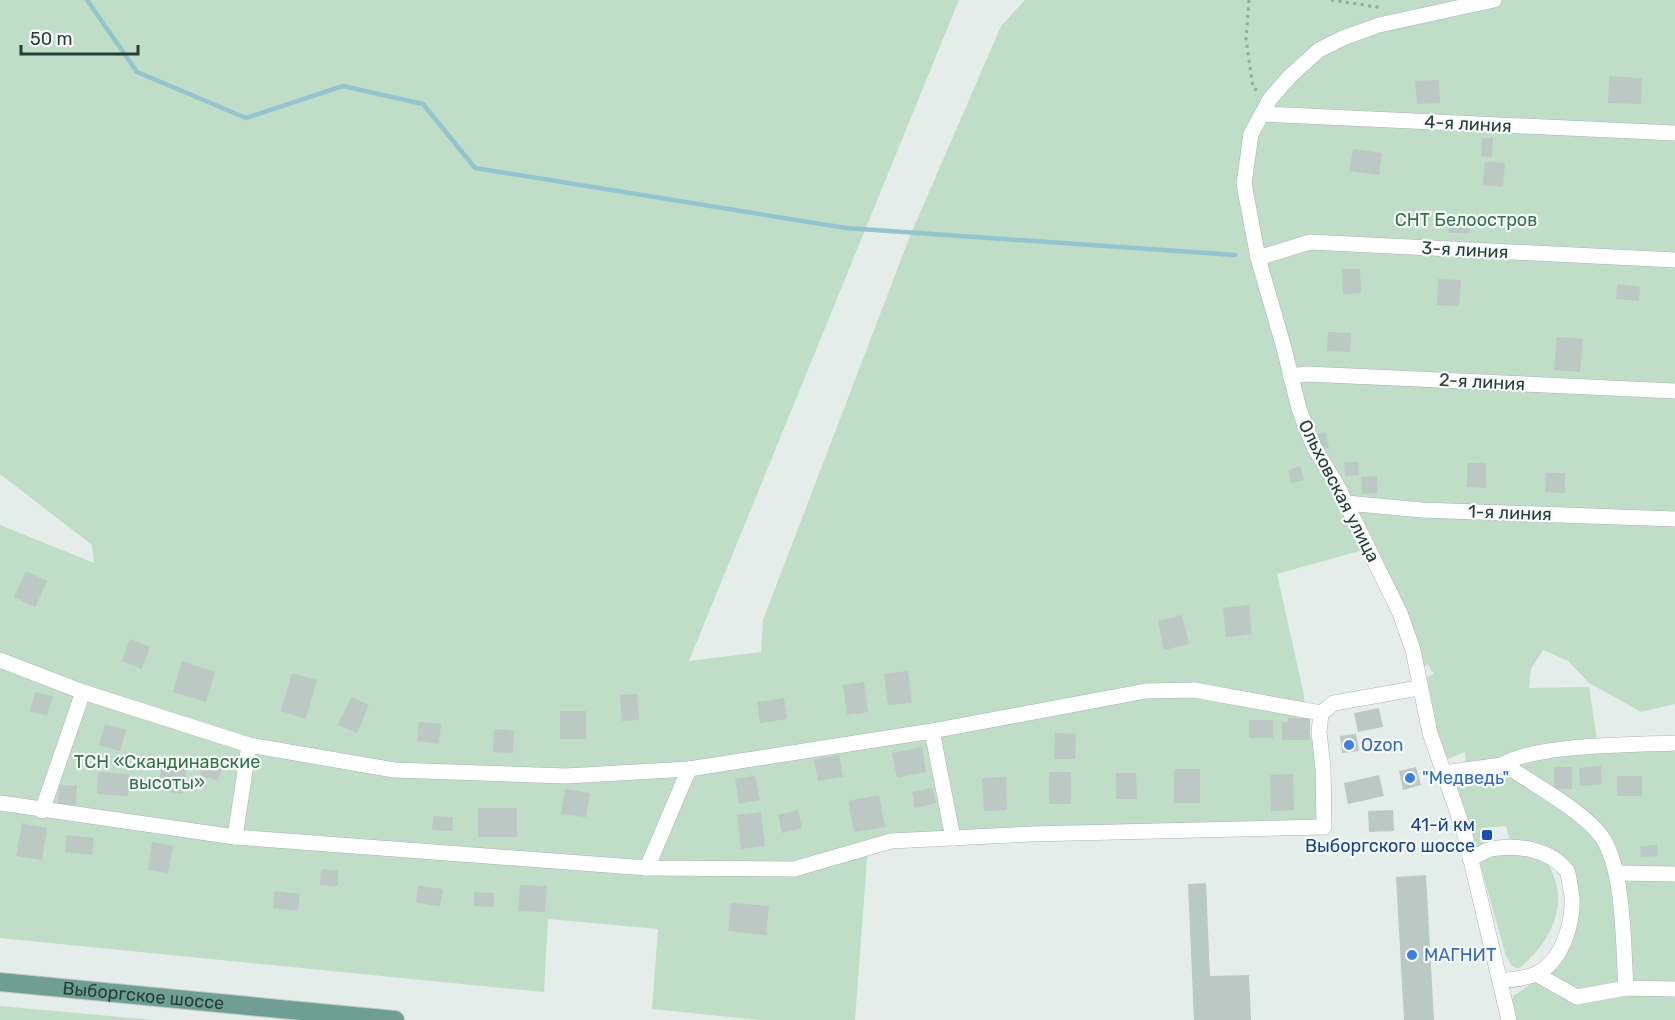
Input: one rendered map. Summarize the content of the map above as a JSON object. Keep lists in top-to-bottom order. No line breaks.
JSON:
{"streets":{"main road":["Выборгское шоссе"],"street":["4-я линия","3-я линия","2-я линия","Ольховская улица","1-я линия"]},"crossings":[["4-я линия","Ольховская улица"],["3-я линия","Ольховская улица"],["2-я линия","Ольховская улица"],["Ольховская улица","1-я линия"]],"parks":["СНТ Белоостров","ТСН «Скандинавские высоты»"],"places":{"other":["Ozon","\"Медведь\"","МАГНИТ"],"transit":["41-й км Выборгского шоссе"]},"scale_bar":"50 m"}
